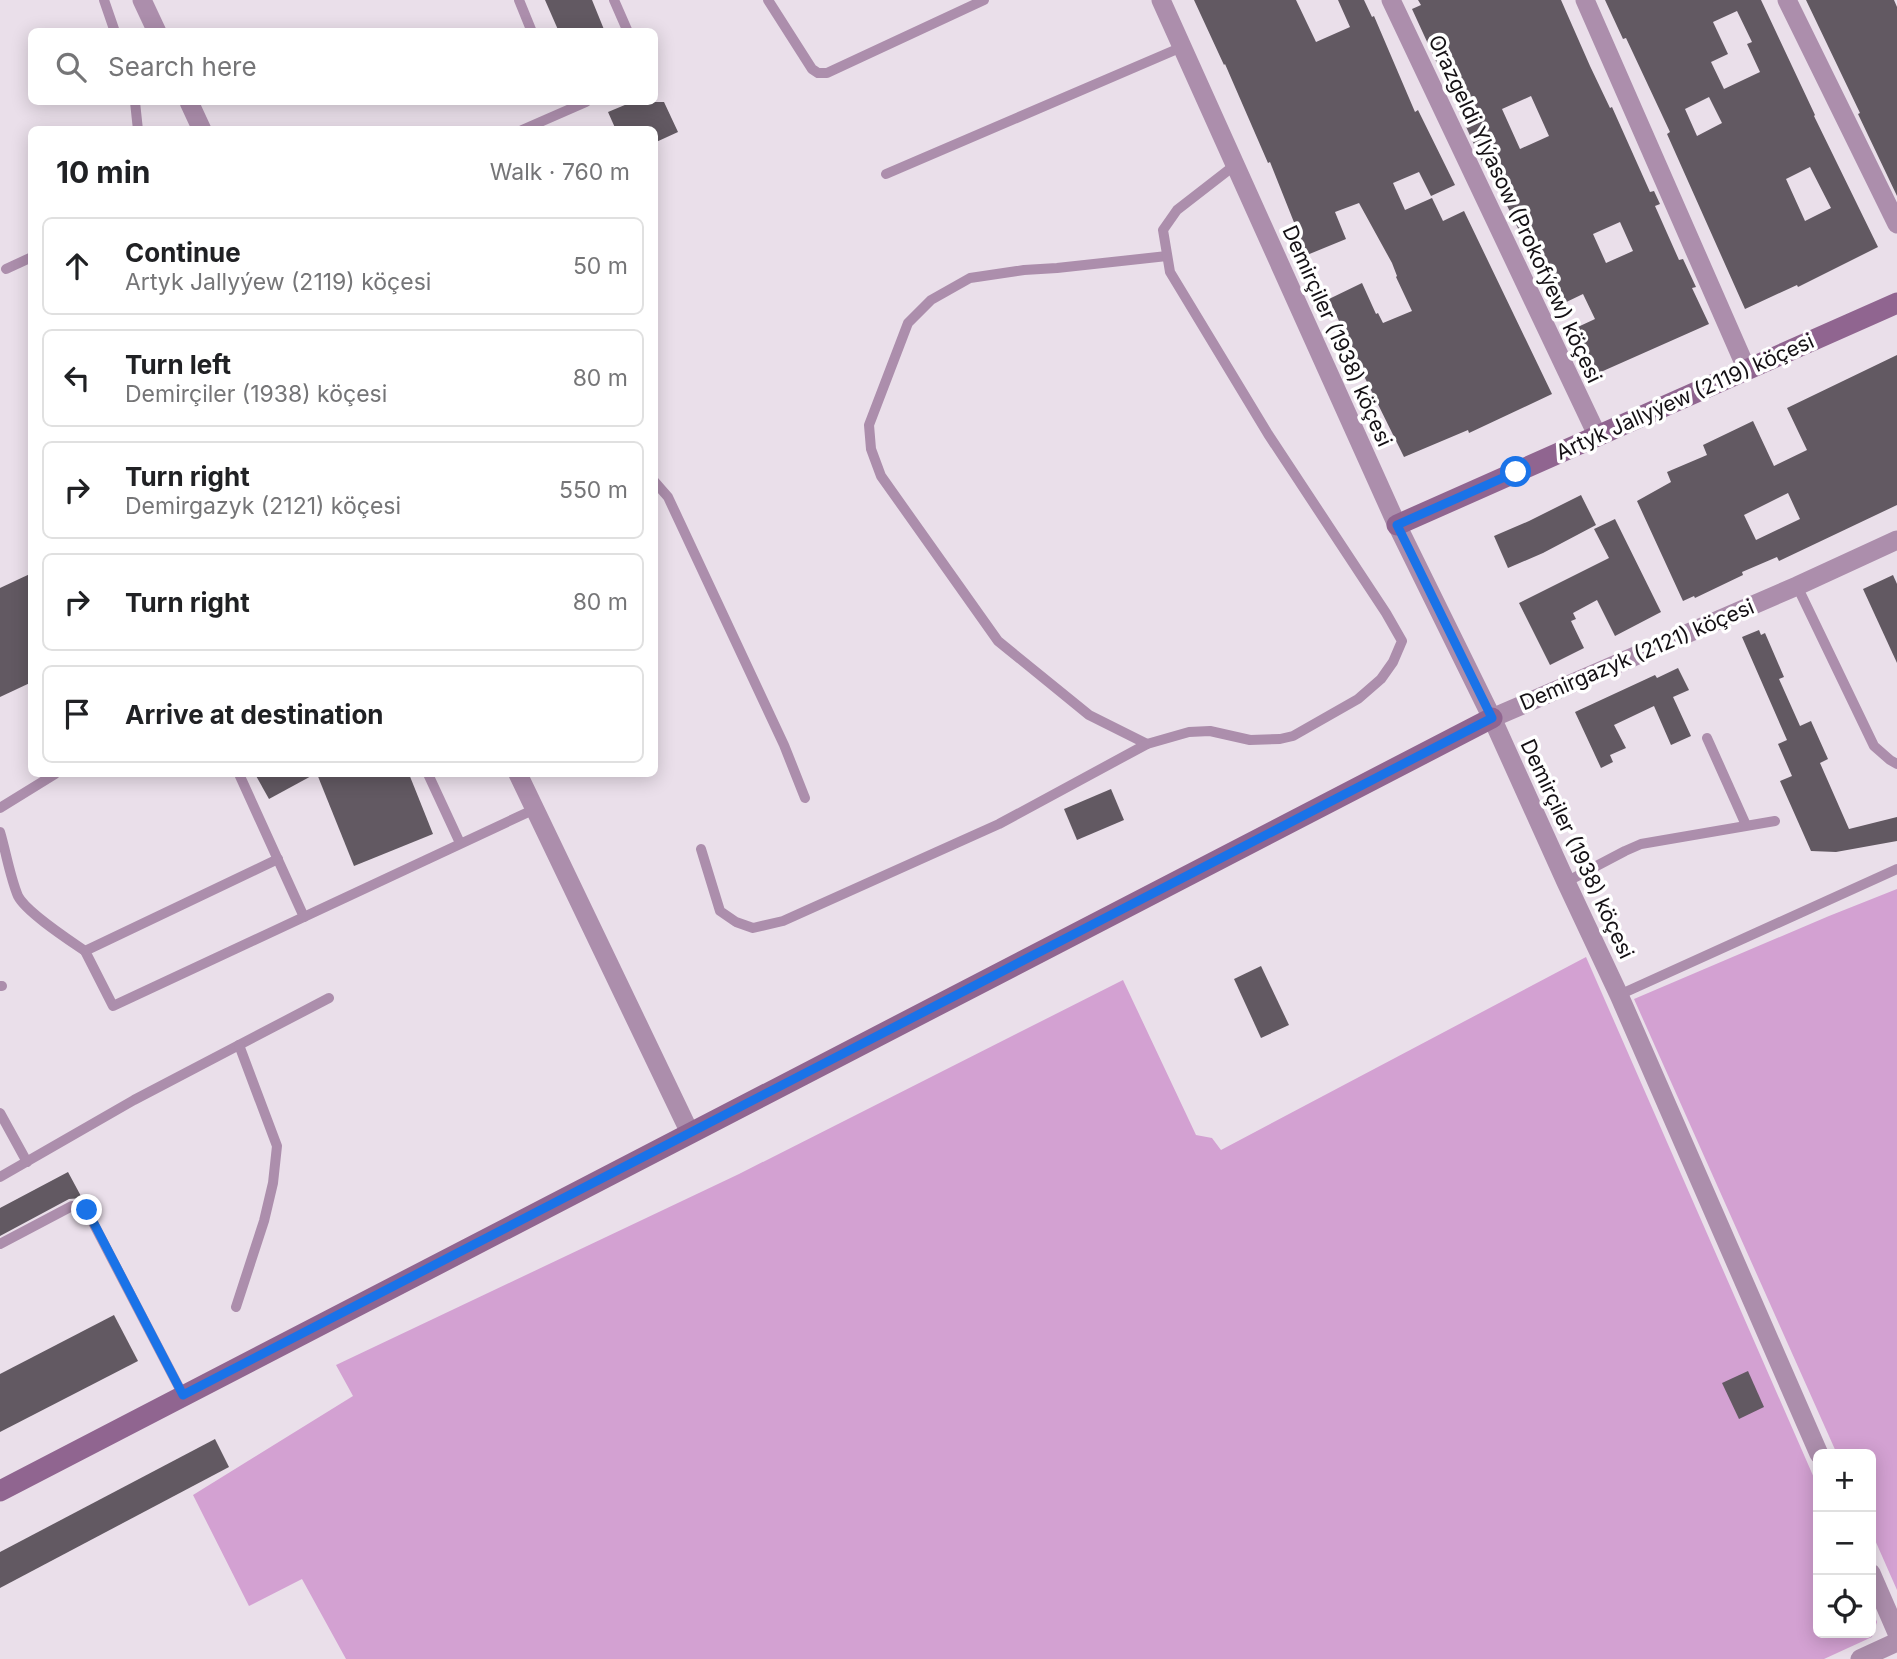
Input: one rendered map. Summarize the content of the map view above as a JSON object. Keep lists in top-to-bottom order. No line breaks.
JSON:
{"streets":{"street":["Orazgeldi Ylýasow (Prokofýew) köçesi","Demirçiler (1938) köçesi","Artyk Jallyýew (2119) köçesi","Demirgazyk (2121) köçesi"]},"crossings":[["Orazgeldi Ylýasow (Prokofýew) köçesi","Artyk Jallyýew (2119) köçesi"],["Demirçiler (1938) köçesi","Artyk Jallyýew (2119) köçesi"],["Demirçiler (1938) köçesi","Demirgazyk (2121) köçesi"]],"page":{"search":"Search here","heading":["10 min","Walk · 760 m"],"list":[["Continue","Artyk Jallyýew (2119) köçesi","50 m"],["Turn left","Demirçiler (1938) köçesi","80 m"],["Turn right","Demirgazyk (2121) köçesi","550 m"],["Turn right","80 m"],"Arrive at destination"],"map_buttons":["+","−"]}}
